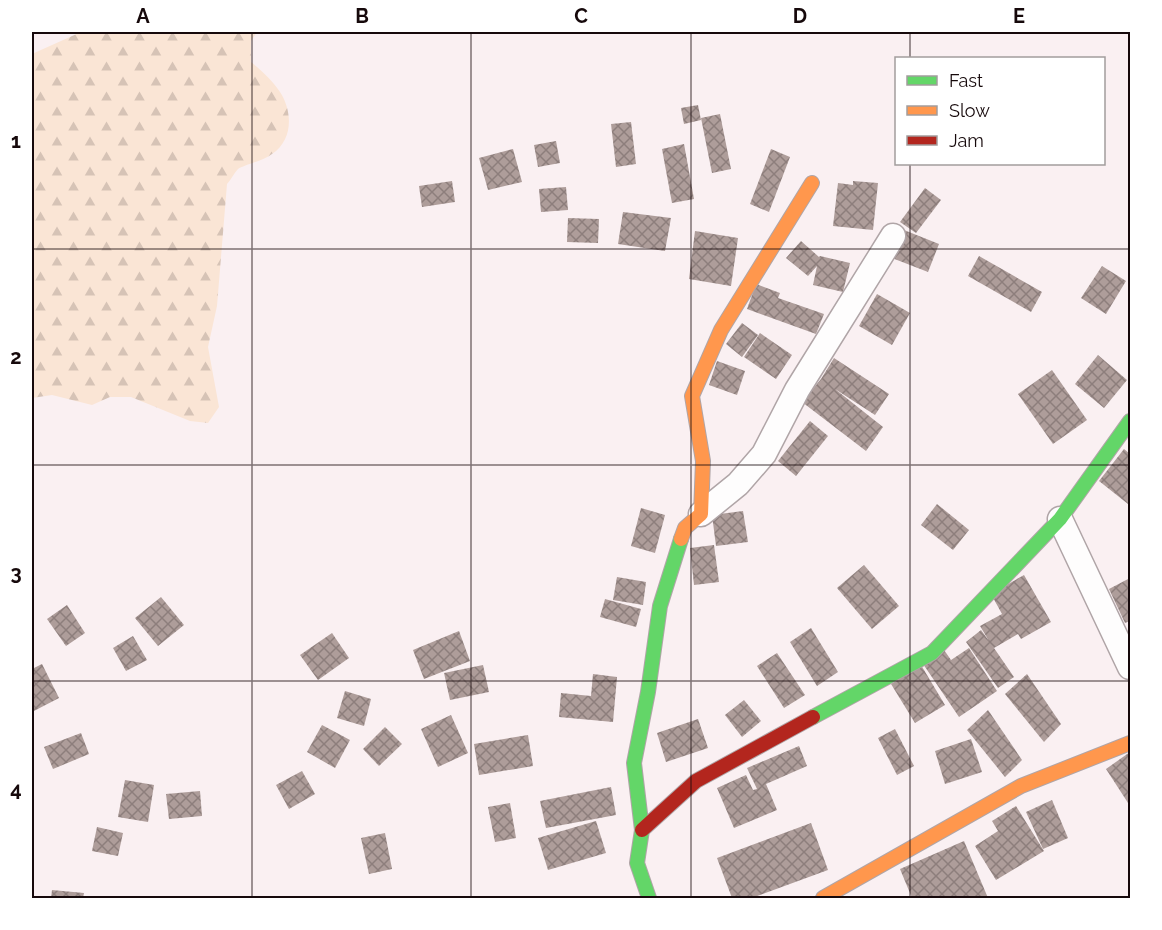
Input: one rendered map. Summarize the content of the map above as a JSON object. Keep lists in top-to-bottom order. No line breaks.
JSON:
{"legend":["Fast","Slow","Jam"],"grid":{"columns":["A","B","C","D","E"],"rows":["1","2","3","4"]}}
